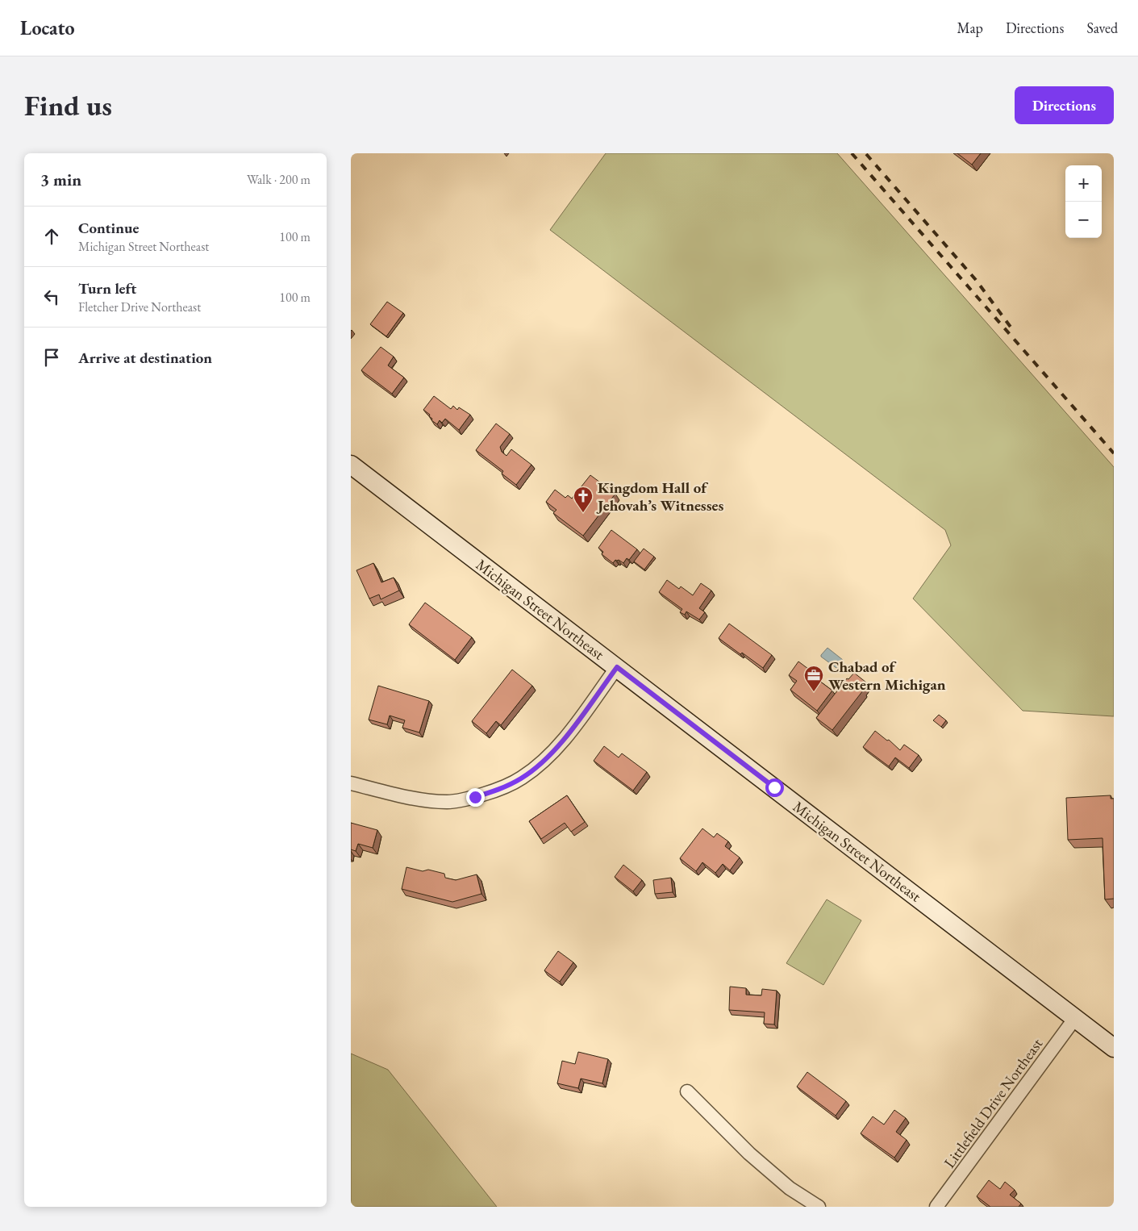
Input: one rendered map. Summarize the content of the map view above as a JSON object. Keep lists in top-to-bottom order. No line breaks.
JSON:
{"streets":{"main road":["Michigan Street Northeast"],"street":["Littlefield Drive Northeast"]},"crossings":[["Michigan Street Northeast","Littlefield Drive Northeast"]],"places":{"church":["Kingdom Hall of Jehovah’s Witnesses"],"office":["Chabad of Western Michigan"]},"page":{"header":"Locato","nav":["Map","Directions","Saved"],"buttons":"Directions","title":"Find us","heading":["3 min","Walk · 200 m"],"map_buttons":["+","−"],"list":[["Continue","Michigan Street Northeast","100 m"],["Turn left","Fletcher Drive Northeast","100 m"],"Arrive at destination"]}}
